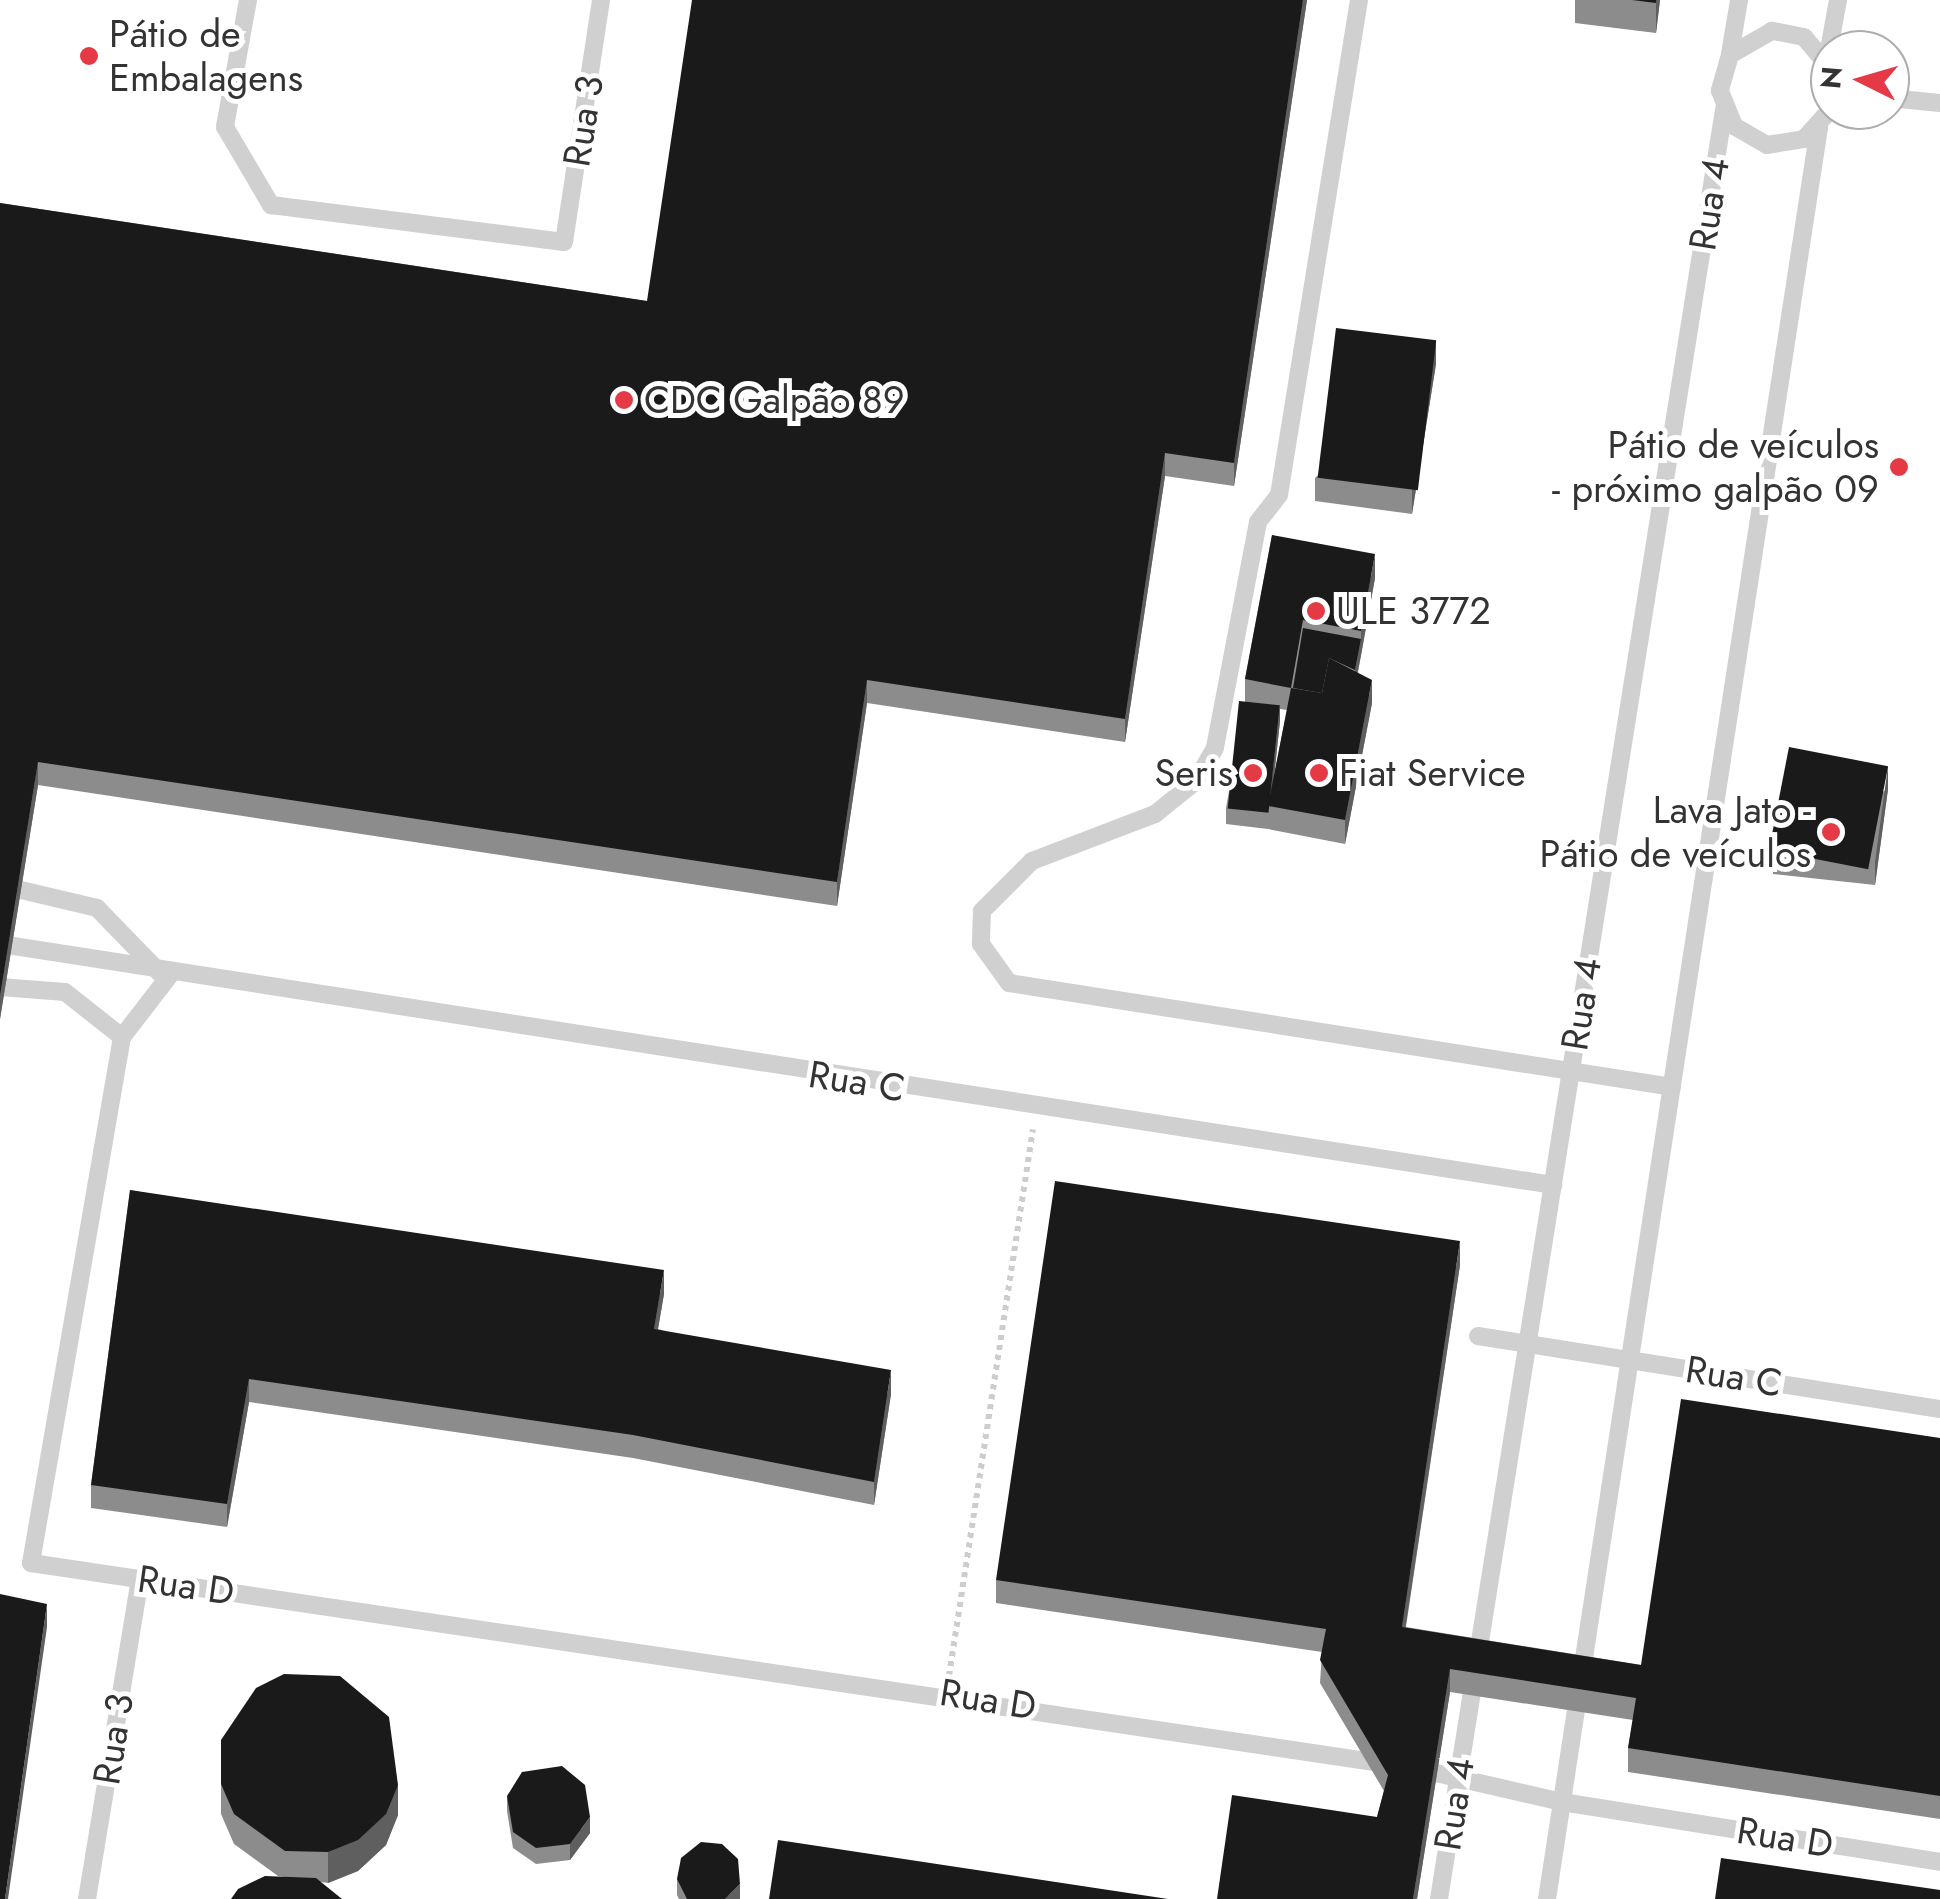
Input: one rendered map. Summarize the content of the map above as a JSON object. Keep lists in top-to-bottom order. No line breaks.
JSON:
{"streets":{"lane":["Rua 3","Rua 4","Rua C","Rua D"]},"crossings":[["Rua 3","Rua D"],["Rua 4","Rua C"],["Rua 4","Rua D"]],"places":["Pátio de Embalagens","CDC Galpão 89","Pátio de veículos - próximo galpão 09","ULE 3772","Seris","Fiat Service","Lava Jato - Pátio de veículos"],"north":"left"}
